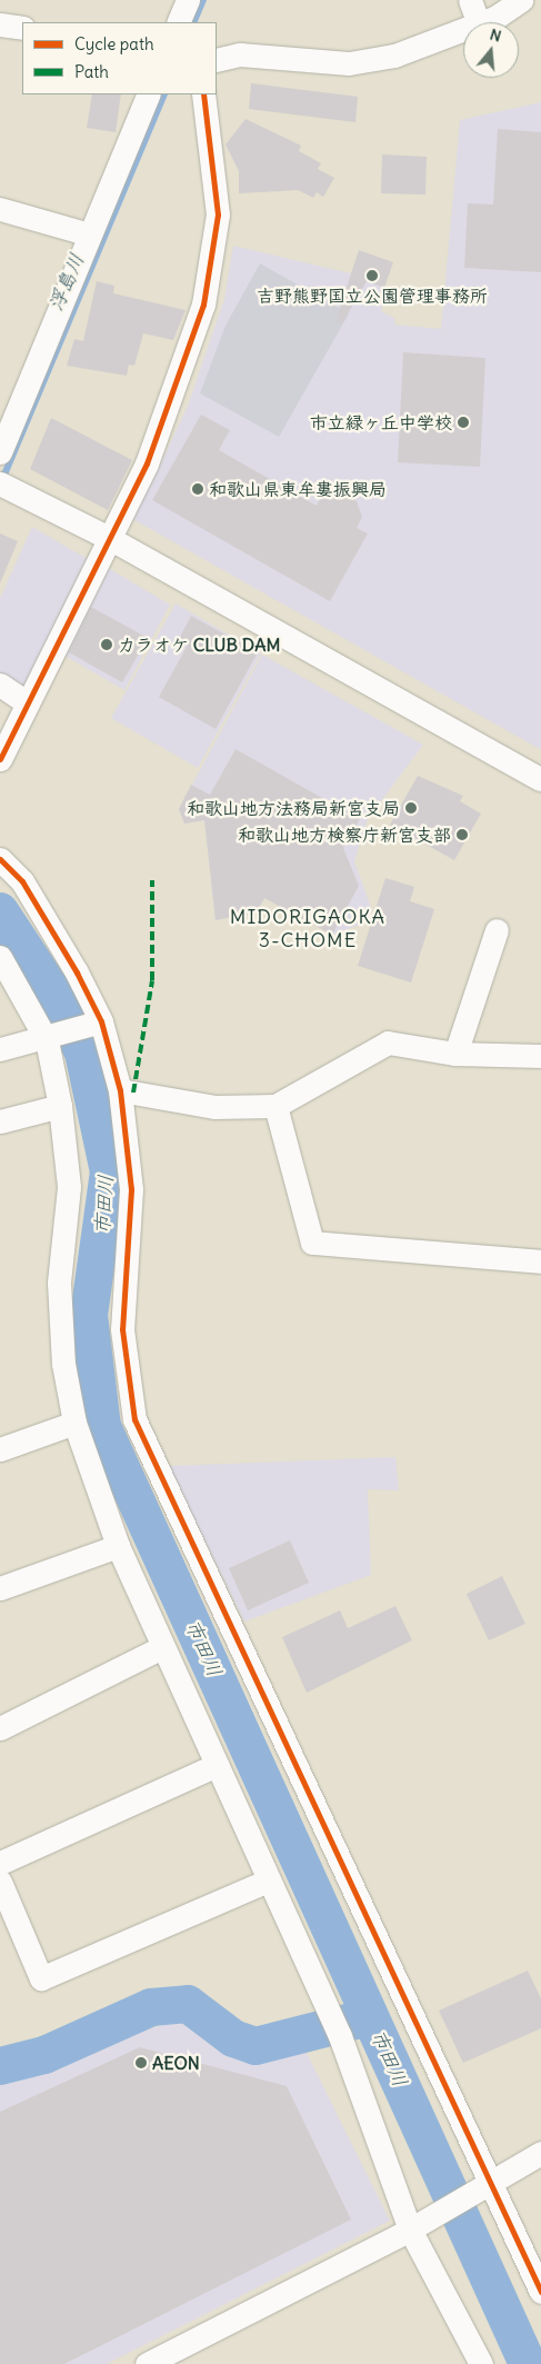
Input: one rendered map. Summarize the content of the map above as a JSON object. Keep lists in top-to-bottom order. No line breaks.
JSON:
{"districts":["MIDORIGAOKA 3-CHOME"],"water":["浮島川","市田川"],"places":["吉野熊野国立公園管理事務所","市立緑ヶ丘中学校","和歌山県東牟婁振興局","カラオケ CLUB DAM","和歌山地方法務局新宮支局","和歌山地方検察庁新宮支部","AEON"],"legend":["Cycle path","Path"],"north":"top"}
